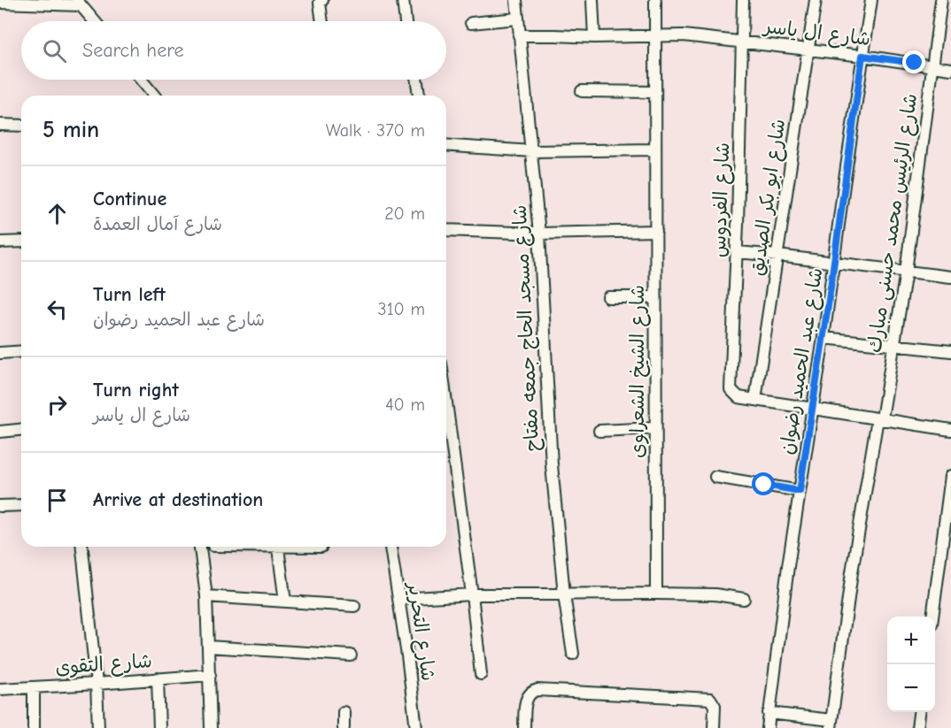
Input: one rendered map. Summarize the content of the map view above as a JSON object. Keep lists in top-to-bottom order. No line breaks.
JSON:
{"streets":{"street":["شارع ال ياسر","شارع ابو بكر الصديق","شارع الفردوس","شارع الرئيس محمد حسنى مبارك","شارع مسجد الحاج جمعه مفتاح","شارع عبد الحميد رضوان","شارع الشيخ الشعراوى","شارع التحرير","شارع التقوى"]},"crossings":[["شارع ال ياسر","شارع ابو بكر الصديق"],["شارع ال ياسر","شارع الفردوس"],["شارع ال ياسر","شارع الرئيس محمد حسنى مبارك"],["شارع ال ياسر","شارع مسجد الحاج جمعه مفتاح"],["شارع ال ياسر","شارع عبد الحميد رضوان"],["شارع ال ياسر","شارع الشيخ الشعراوى"],["شارع ابو بكر الصديق","شارع الفردوس"]],"page":{"search":"Search here","heading":["5 min","Walk · 370 m"],"list":[["Continue","شارع آمال العمدة","20 m"],["Turn left","شارع عبد الحميد رضوان","310 m"],["Turn right","شارع ال ياسر","40 m"],"Arrive at destination"],"map_buttons":["+","−"]}}
